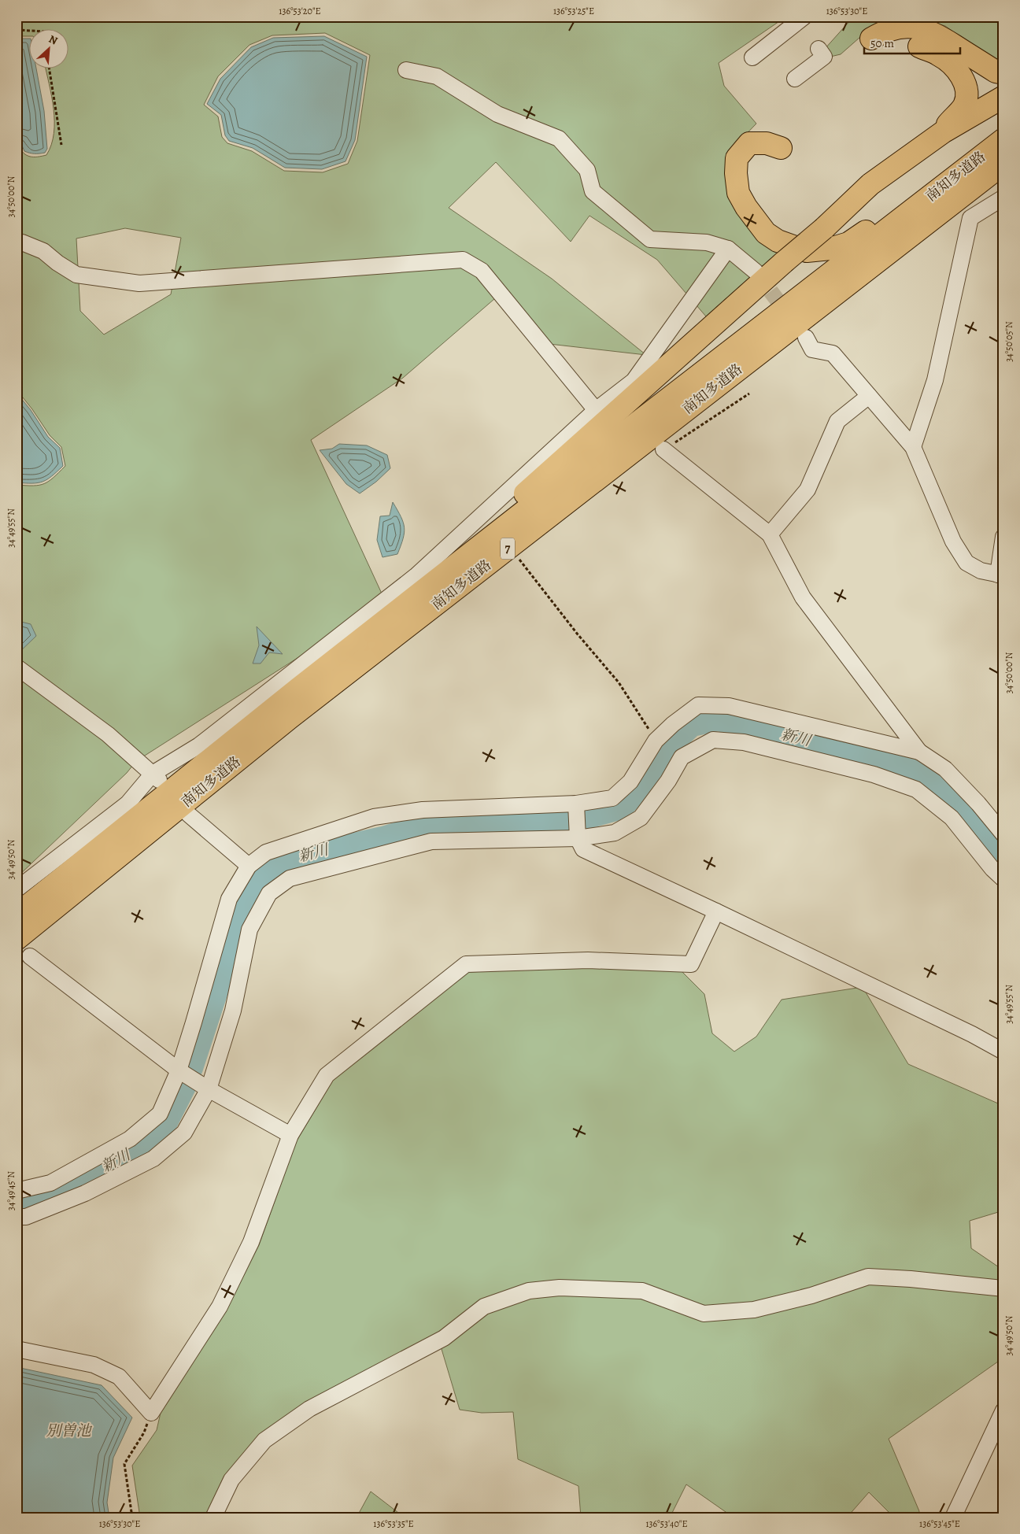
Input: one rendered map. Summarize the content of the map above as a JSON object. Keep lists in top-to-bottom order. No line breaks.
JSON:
{"streets":{"highway":["南知多道路","7"]},"water":["新川","別曽池"],"scale_bar":"50 m","north":"top right","coordinates":["136°53'20\"E","136°53'25\"E","136°53'30\"E","34°50'00\"N","34°50'05\"N","34°49'55\"N","34°49'50\"N","34°49'45\"N","136°53'35\"E","136°53'40\"E","136°53'45\"E"]}
